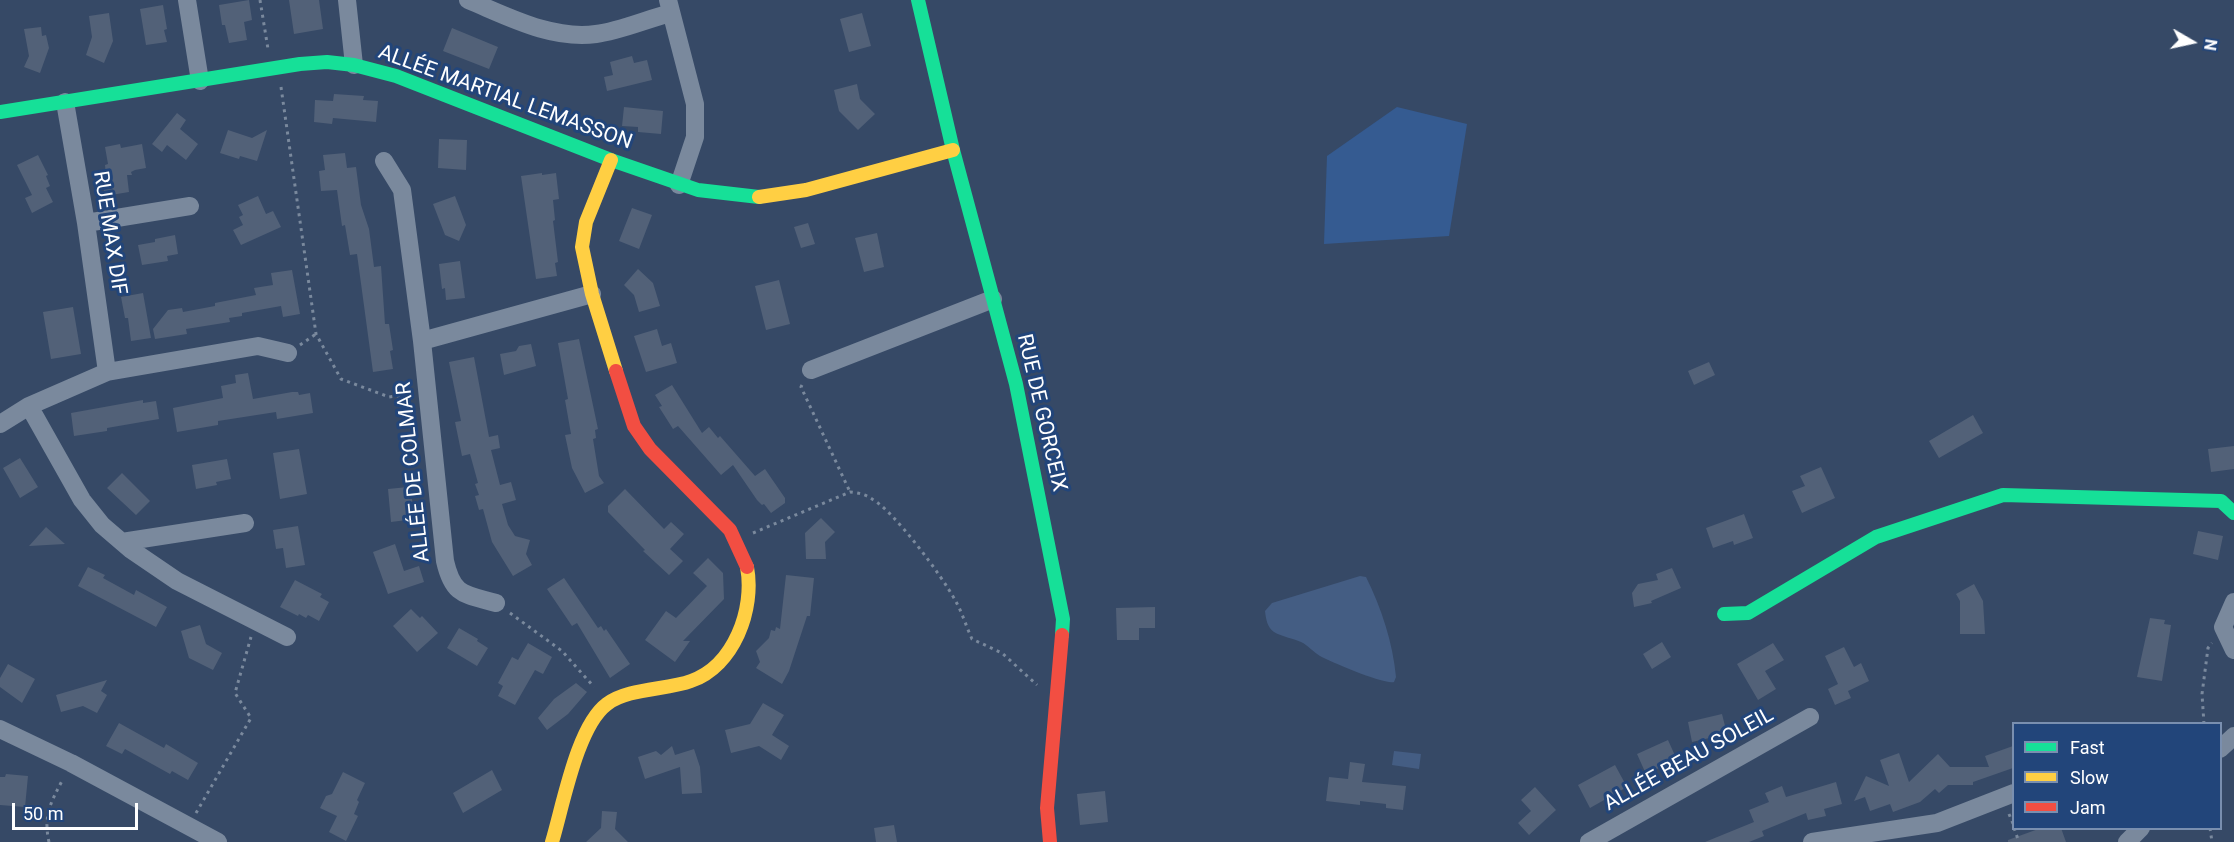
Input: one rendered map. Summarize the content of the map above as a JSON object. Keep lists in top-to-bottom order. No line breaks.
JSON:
{"streets":{"street":["ALLÉE MARTIAL LEMASSON","RUE MAX DIF","RUE DE GORCEIX","ALLÉE DE COLMAR","ALLÉE BEAU SOLEIL"]},"crossings":[["ALLÉE MARTIAL LEMASSON","RUE MAX DIF"],["ALLÉE MARTIAL LEMASSON","RUE DE GORCEIX"]],"legend":["Fast","Slow","Jam"],"scale_bar":"50 m","north":"right"}
